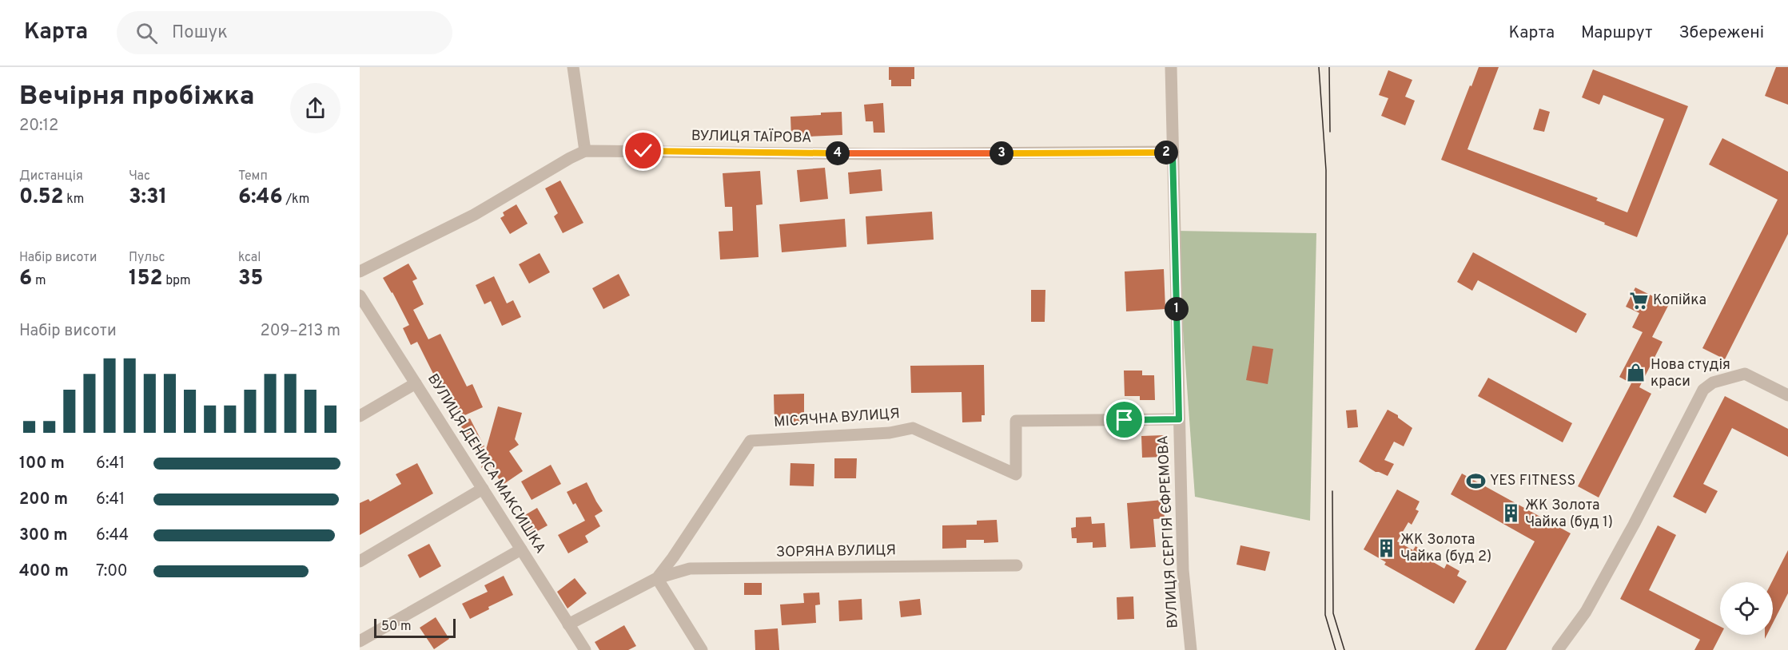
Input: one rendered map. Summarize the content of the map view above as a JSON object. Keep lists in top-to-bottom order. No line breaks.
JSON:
{"streets":{"street":["ВУЛИЦЯ ТАЇРОВА","МІСЯЧНА ВУЛИЦЯ","ВУЛИЦЯ ДЕНИСА МАКСИШКА","ВУЛИЦЯ СЕРГІЯ ЄФРЕМОВА","ЗОРЯНА ВУЛИЦЯ"]},"crossings":[["ВУЛИЦЯ ТАЇРОВА","ВУЛИЦЯ СЕРГІЯ ЄФРЕМОВА"],["МІСЯЧНА ВУЛИЦЯ","ВУЛИЦЯ СЕРГІЯ ЄФРЕМОВА"],["МІСЯЧНА ВУЛИЦЯ","ЗОРЯНА ВУЛИЦЯ"]],"places":{"supermarket":["Копійка"],"shop":["Нова студія краси"],"sports":["YES FITNESS"],"building":["ЖК Золота Чайка (буд 1)","ЖК Золота Чайка (буд 2)"]},"scale_bar":"50 m","page":{"header":"Карта","search":"Пошук","nav":["Карта","Маршрут","Збережені"],"heading":["Вечірня пробіжка","20:12"],"pins":["2","3","4","1"],"stats":[["Дистанція","0.52 km"],["Час","3:31"],["Темп","6:46 /km"],["Набір висоти","6 m"],["Пульс","152 bpm"],["kcal","35"]],"chart":["Набір висоти","209–213 m"],"list":[{"name":"100 m","note":"6:41"},{"name":"200 m","note":"6:41"},{"name":"300 m","note":"6:44"},{"name":"400 m","note":"7:00"}],"scale":"50 m"}}
